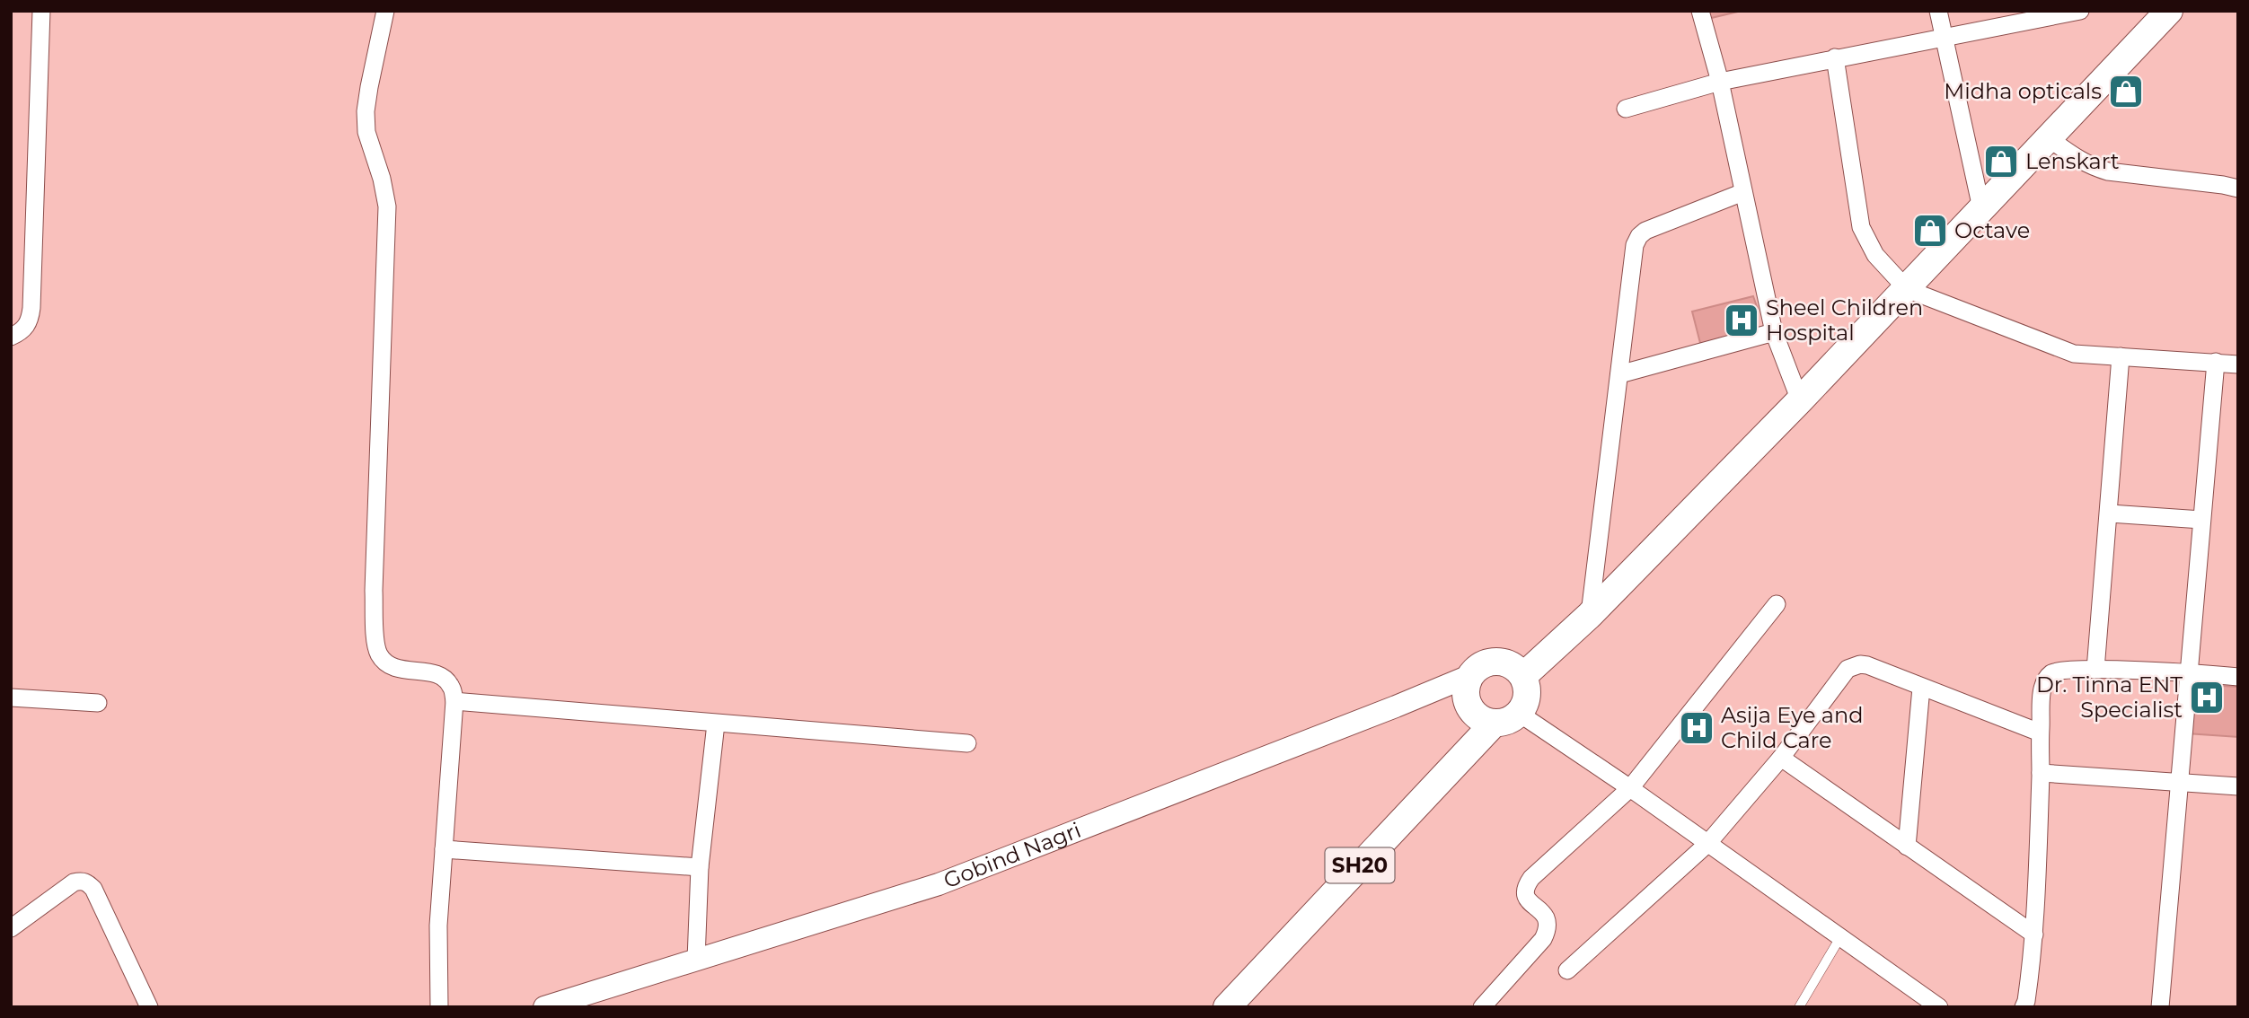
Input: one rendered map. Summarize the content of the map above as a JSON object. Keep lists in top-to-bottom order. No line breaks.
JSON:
{"streets":{"main road":["SH20"],"street":["Gobind Nagri"]},"crossings":[["Gobind Nagri","SH20"]],"places":{"shop":["Midha opticals","Lenskart","Octave"],"hospital":["Sheel Children Hospital","Dr. Tinna ENT Specialist","Asija Eye and Child Care"]}}
